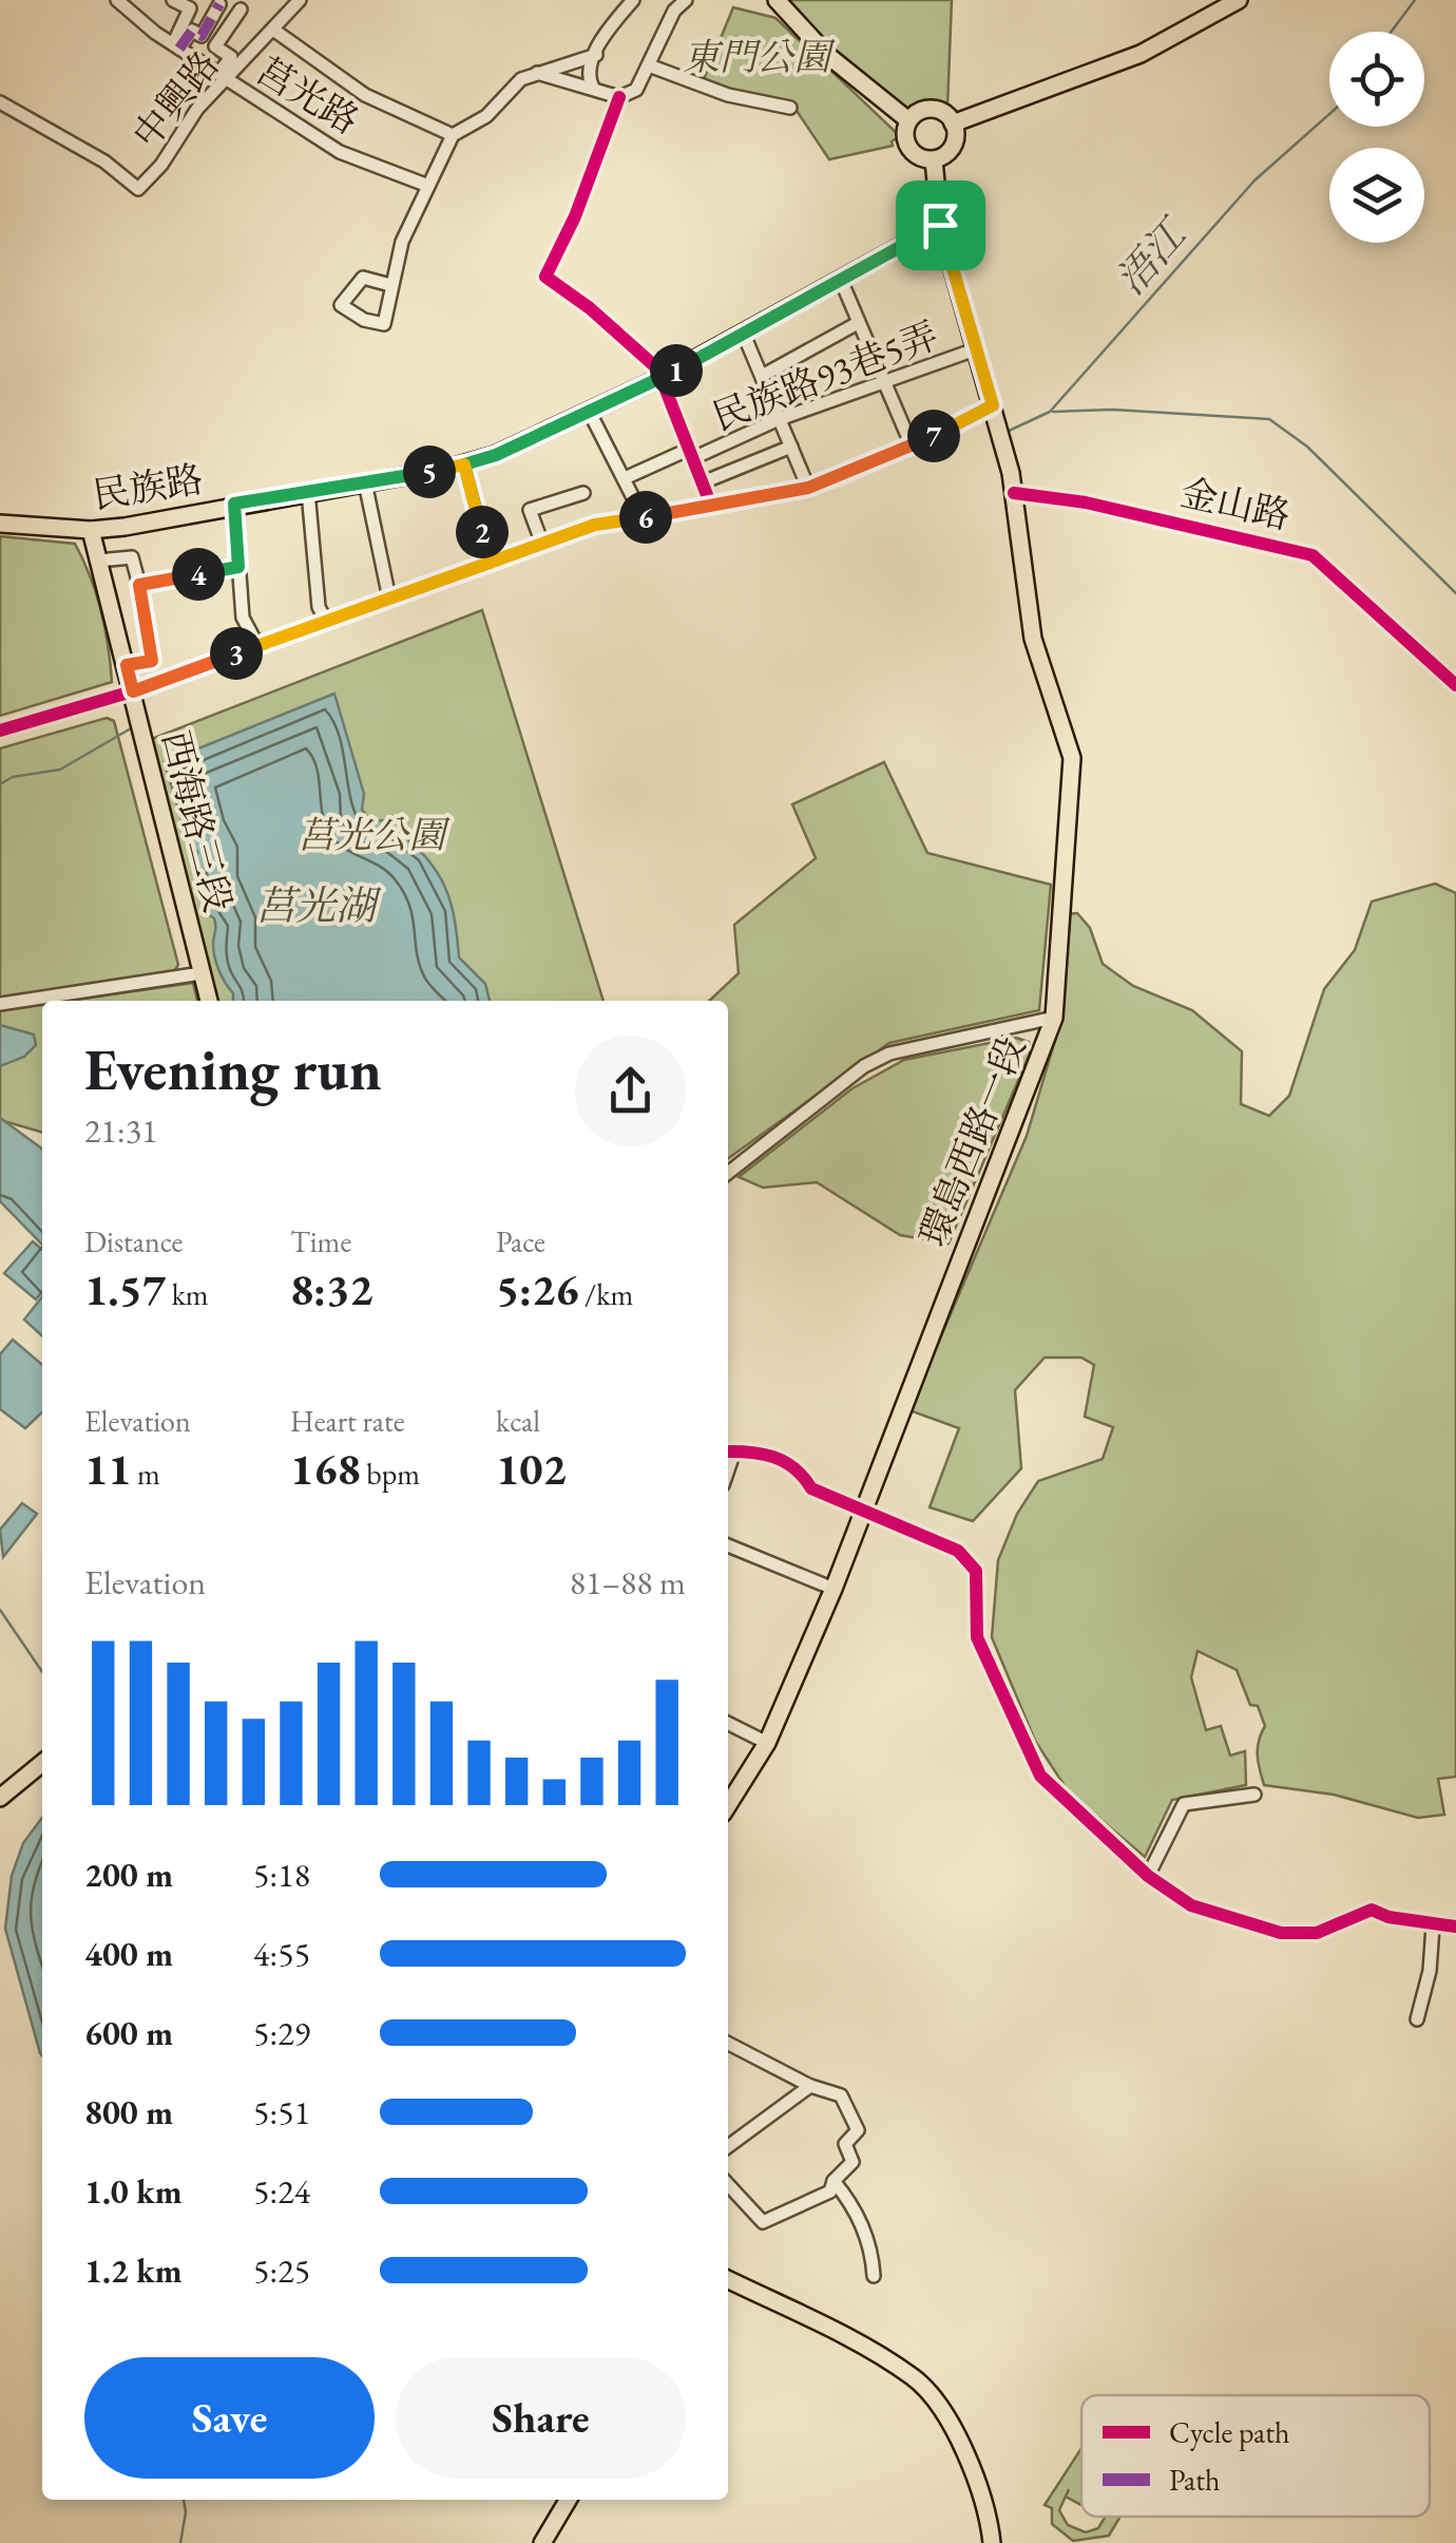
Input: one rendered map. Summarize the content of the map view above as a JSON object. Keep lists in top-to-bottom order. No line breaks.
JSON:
{"streets":{"main road":["民族路","西海路三段","環島西路一段"],"street":["莒光路","中興路","民族路93巷5弄","金山路"]},"crossings":[["莒光路","中興路"],["民族路","西海路三段"],["金山路","環島西路一段"]],"water":["浯江","莒光湖"],"parks":["東門公園","莒光公園"],"legend":["Cycle path","Path"],"page":{"pins":["1","7","5","6","2","4","3"],"heading":["Evening run","21:31"],"stats":[["Distance","1.57 km"],["Time","8:32"],["Pace","5:26 /km"],["Elevation","11 m"],["Heart rate","168 bpm"],["kcal","102"]],"chart":["Elevation","81–88 m"],"list":[{"name":"200 m","note":"5:18"},{"name":"400 m","note":"4:55"},{"name":"600 m","note":"5:29"},{"name":"800 m","note":"5:51"},{"name":"1.0 km","note":"5:24"},{"name":"1.2 km","note":"5:25"}],"buttons":["Save","Share"]}}
